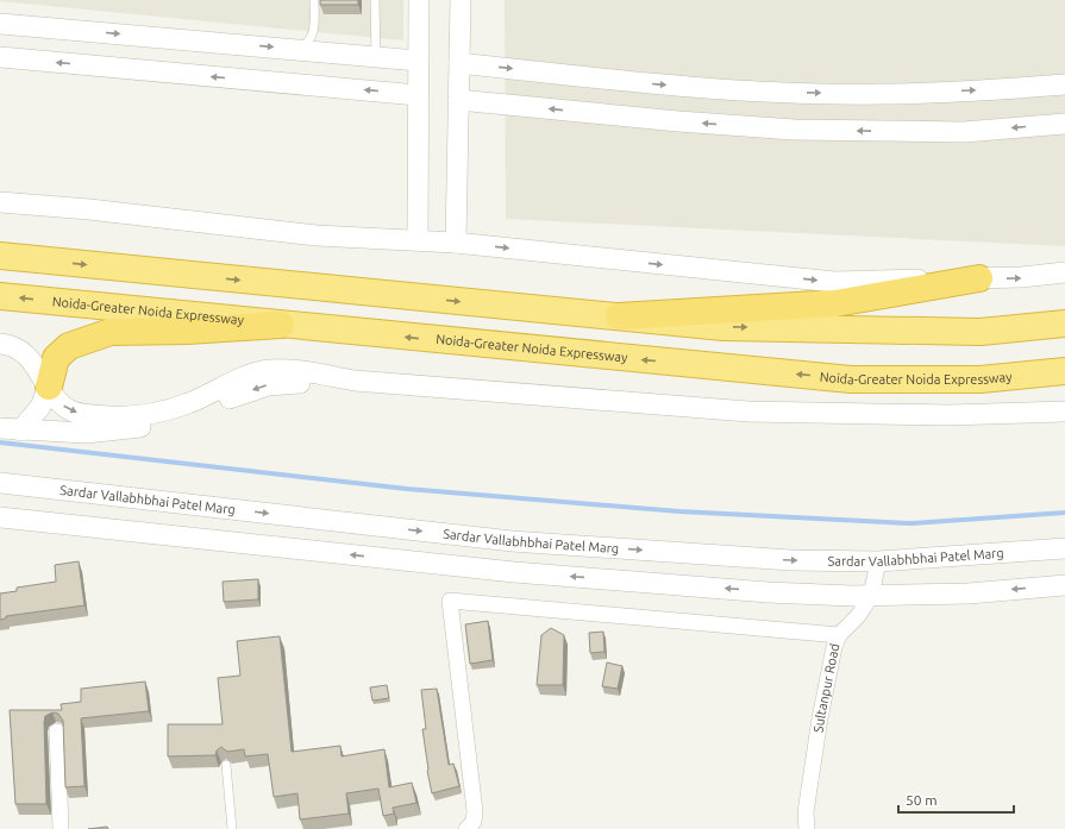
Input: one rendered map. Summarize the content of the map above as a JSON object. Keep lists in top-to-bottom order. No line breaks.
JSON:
{"streets":{"highway":["Noida-Greater Noida Expressway"],"street":["Sardar Vallabhbhai Patel Marg","Sultanpur Road"]},"crossings":[["Sardar Vallabhbhai Patel Marg","Sultanpur Road"]],"scale_bar":"50 m"}
